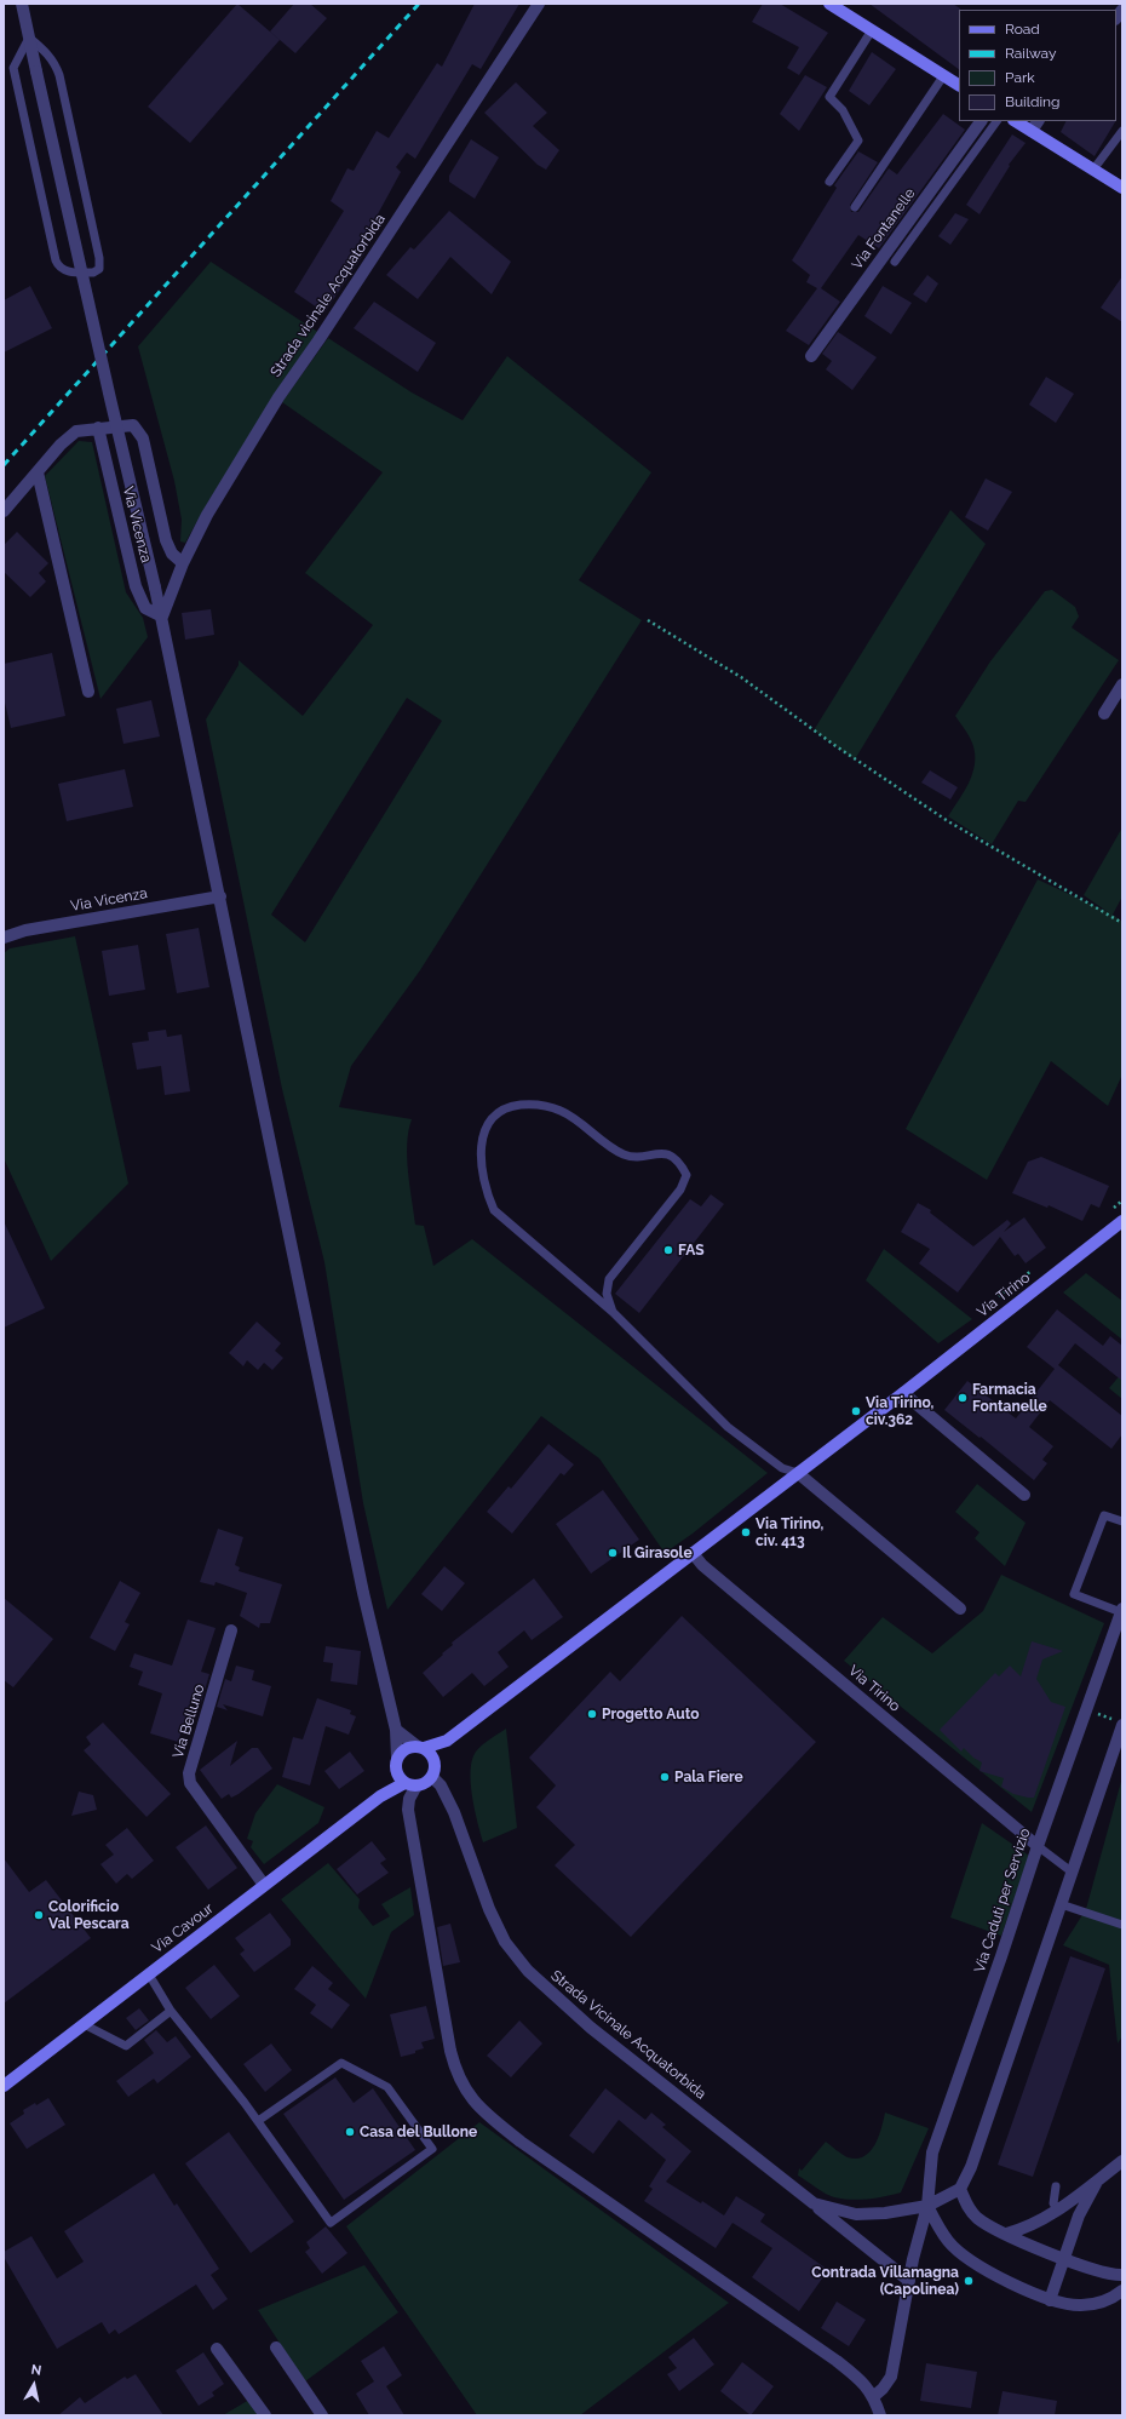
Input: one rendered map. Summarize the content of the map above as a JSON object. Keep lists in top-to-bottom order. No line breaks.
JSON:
{"streets":{"street":["Via Fontanelle","Strada vicinale Acquatorbida","Via Vicenza","Via Tirino","Via Belluno","Via Caduti per Servizio","Via Cavour","Strada Vicinale Acquatorbida"]},"crossings":[["Strada vicinale Acquatorbida","Via Vicenza"],["Via Tirino","Via Caduti per Servizio"],["Via Tirino","Via Cavour"],["Via Tirino","Strada Vicinale Acquatorbida"],["Via Belluno","Via Cavour"],["Via Caduti per Servizio","Strada Vicinale Acquatorbida"],["Via Cavour","Strada Vicinale Acquatorbida"]],"places":["FAS","Farmacia Fontanelle","Via Tirino, civ.362","Via Tirino, civ. 413","Il Girasole","Progetto Auto","Pala Fiere","Colorificio Val Pescara","Casa del Bullone","Contrada Villamagna (Capolinea)"],"legend":["Road","Railway","Park","Building"],"north":"top"}
